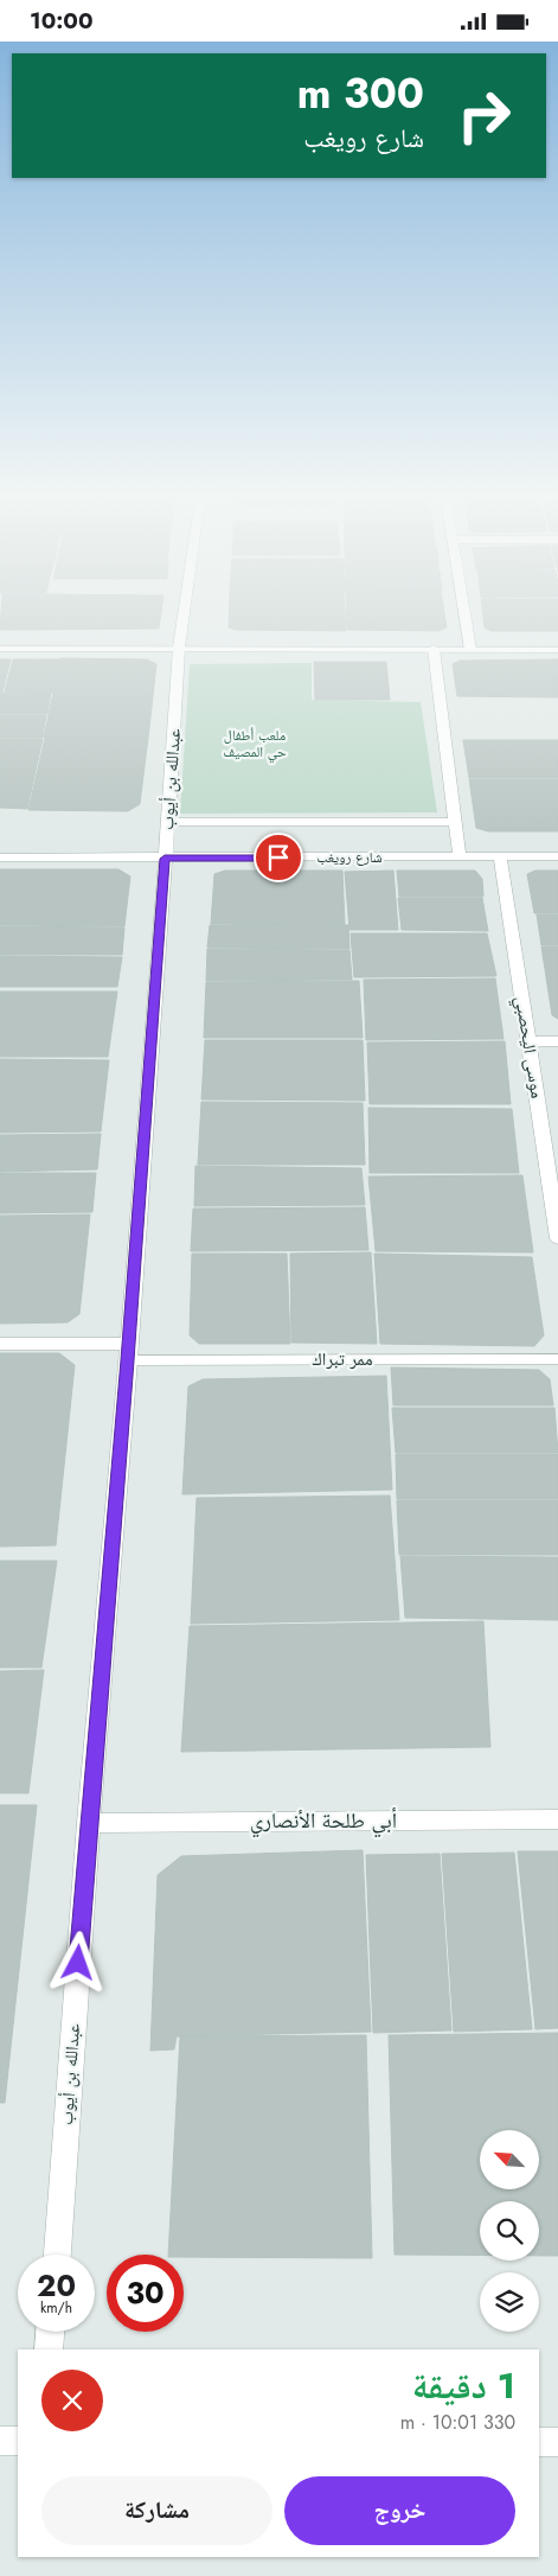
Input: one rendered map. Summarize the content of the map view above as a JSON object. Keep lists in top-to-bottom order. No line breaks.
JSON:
{"streets":{"street":["عبدالله بن أيوب","شارع رويغب","موسى اليحصبي","ممر تبراك","أبي طلحة الأنصاري"]},"crossings":[["عبدالله بن أيوب","شارع رويغب"],["عبدالله بن أيوب","ممر تبراك"],["عبدالله بن أيوب","أبي طلحة الأنصاري"],["شارع رويغب","موسى اليحصبي"]],"parks":["ملعب أطفال حي المصيف"],"north":"top left","page":{"status":"10:00","turn":["300 m","شارع رويغب"],"speed":"20 km/h","limit":"30","heading":["1 دقيقة","330 m · 10:01"],"buttons":["خروج","مشاركة"]}}
